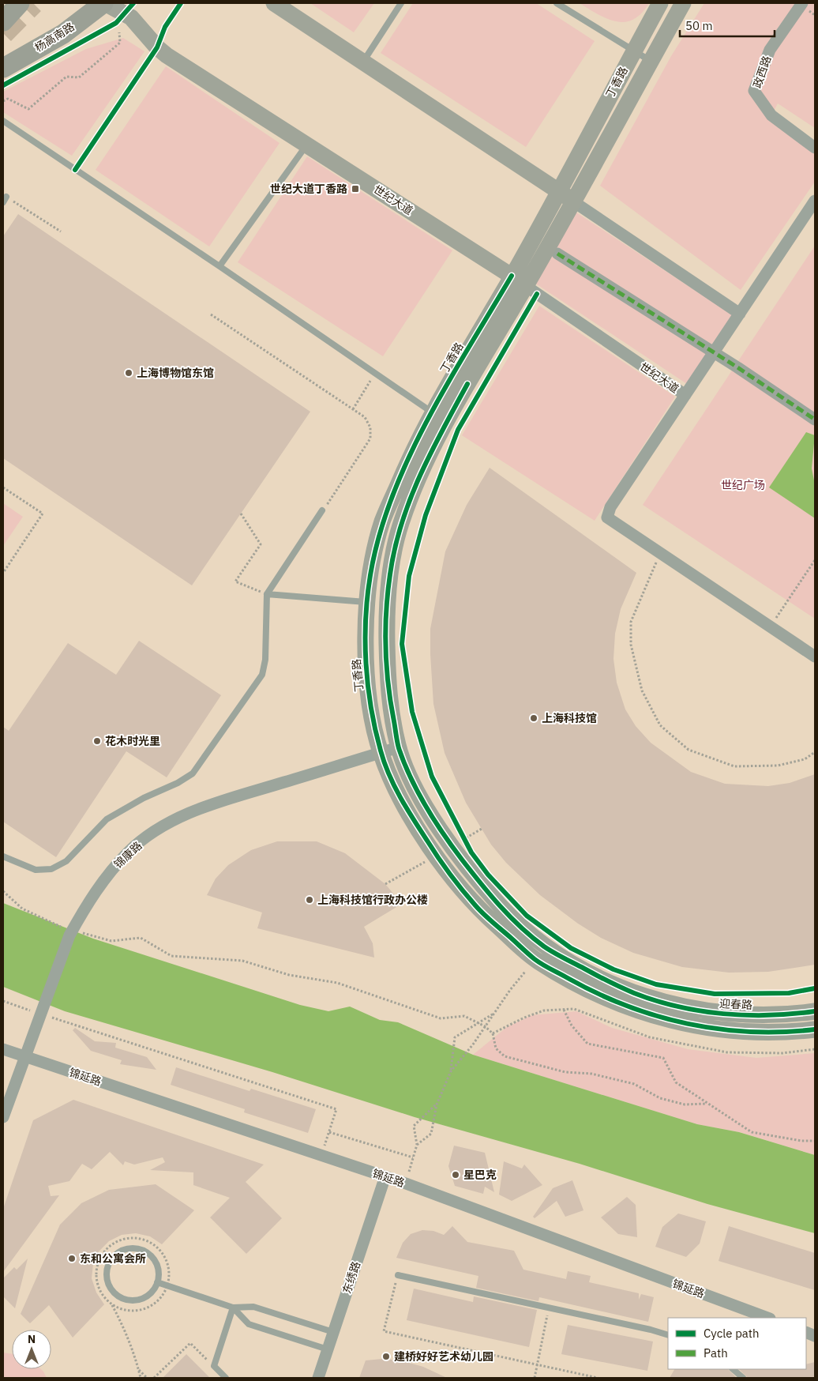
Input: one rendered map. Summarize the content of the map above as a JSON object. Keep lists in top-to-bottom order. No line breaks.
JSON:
{"streets":{"main road":["杨高南路"],"street":["政西路","丁香路","世纪大道","锦康路","迎春路","锦延路","东绣路"]},"crossings":[["杨高南路","世纪大道"],["丁香路","世纪大道"],["丁香路","锦康路"],["丁香路","迎春路"],["锦康路","锦延路"],["锦延路","东绣路"]],"parks":["世纪广场"],"places":{"transit":["世纪大道丁香路"],"other":["上海博物馆东馆","上海科技馆","花木时光里","上海科技馆行政办公楼","星巴克","东和公寓会所","建桥好好艺术幼儿园"]},"legend":["Cycle path","Path"],"scale_bar":"50 m","north":"top"}
